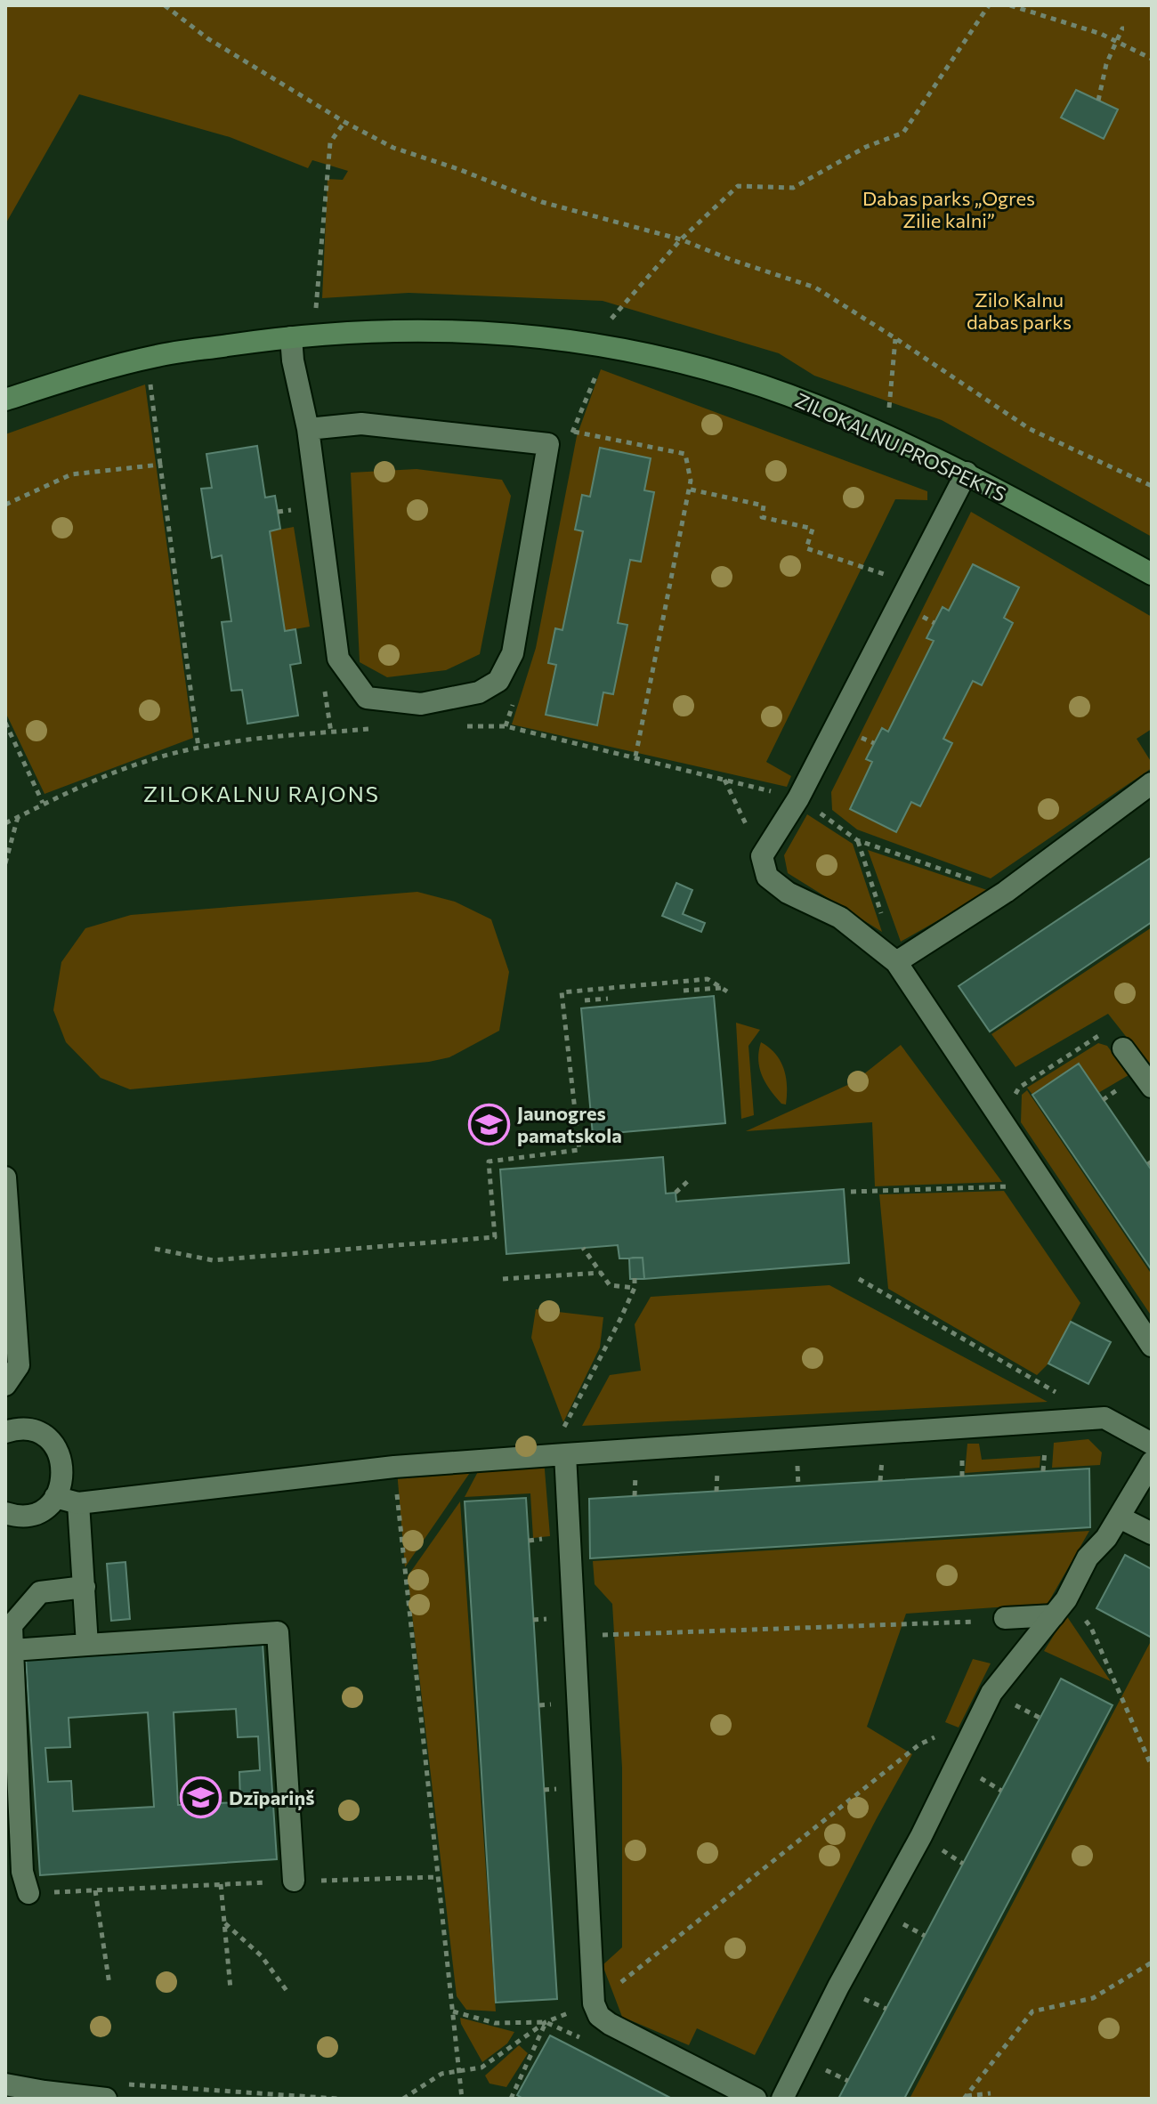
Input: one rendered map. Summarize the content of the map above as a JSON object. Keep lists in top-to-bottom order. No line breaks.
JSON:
{"streets":{"main road":["ZILOKALNU PROSPEKTS"]},"districts":["ZILOKALNU RAJONS"],"parks":["Dabas parks „Ogres Zilie kalni”","Zilo Kalnu dabas parks"],"places":{"school or university":["Jaunogres pamatskola","Dzīpariņš"]}}
